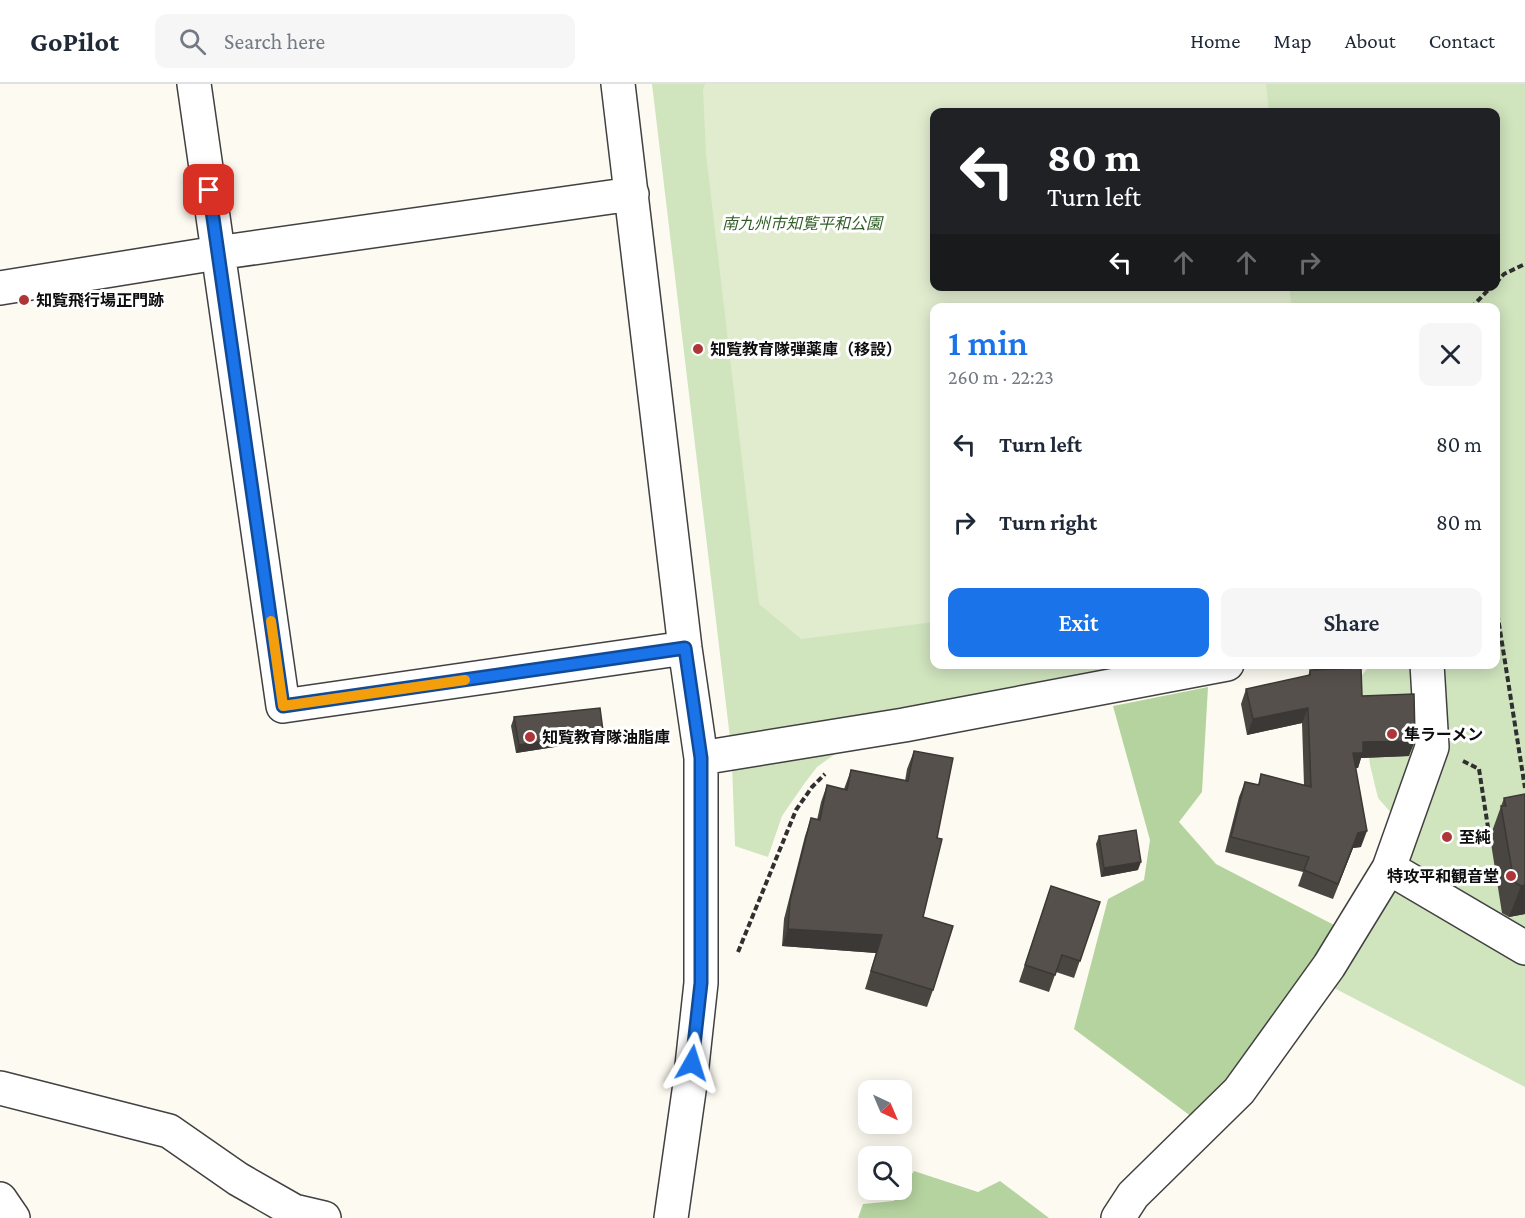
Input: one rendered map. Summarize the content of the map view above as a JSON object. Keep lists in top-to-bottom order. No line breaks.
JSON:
{"parks":["南九州市知覧平和公園"],"places":["知覧飛行場正門跡","知覧教育隊弾薬庫（移設）","隼ラーメン","知覧教育隊油脂庫","至純","特攻平和観音堂"],"north":"bottom right","page":{"header":"GoPilot","search":"Search here","nav":["Home","Map","About","Contact"],"turn":["80 m","Turn left"],"heading":["1 min","260 m · 22:23"],"list":[{"name":"Turn left","value":"80 m"},{"name":"Turn right","value":"80 m"}],"buttons":["Exit","Share"]}}
